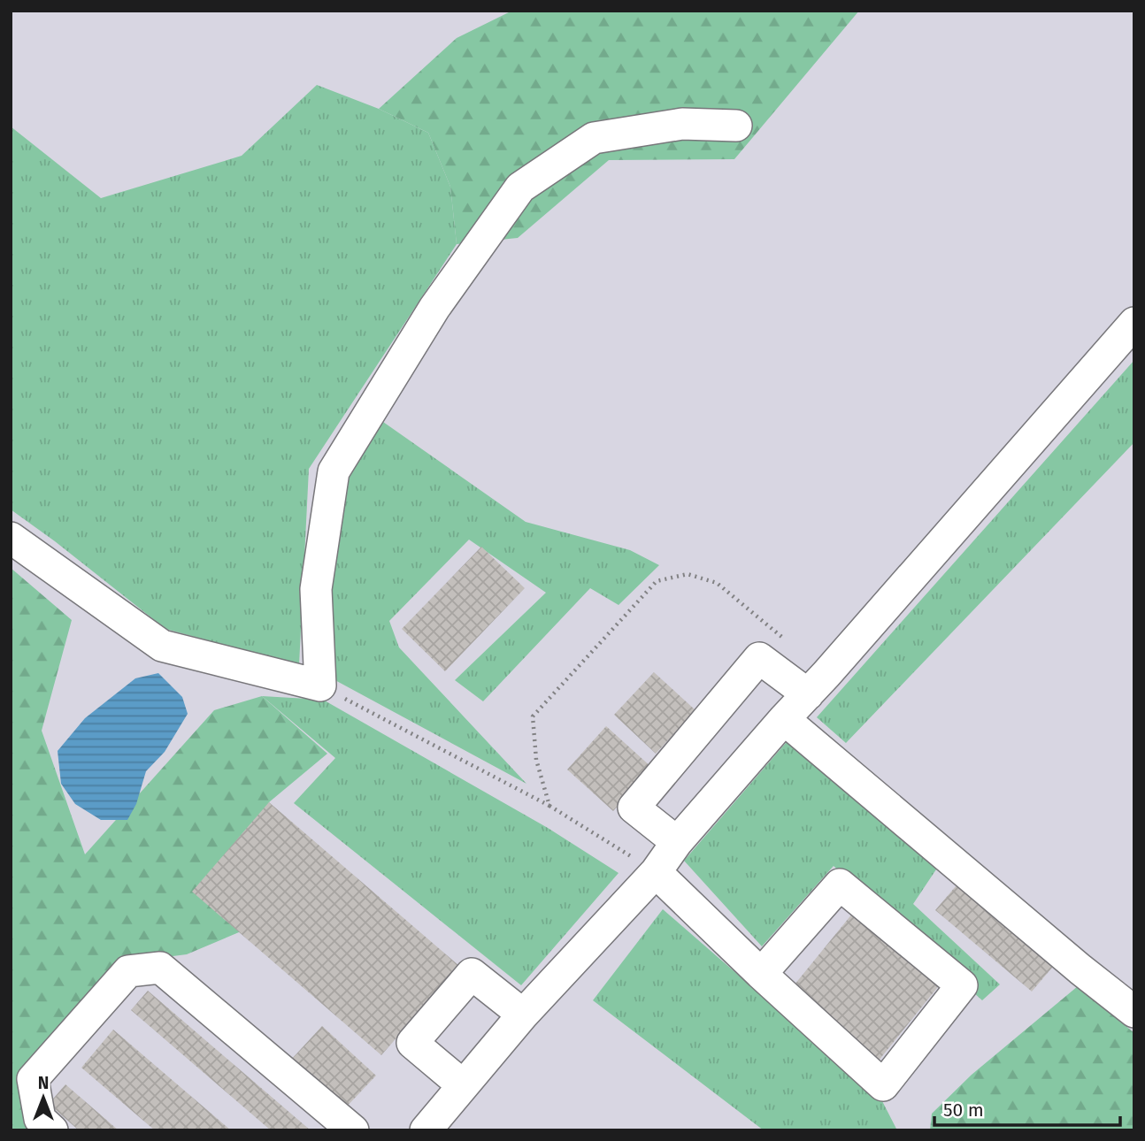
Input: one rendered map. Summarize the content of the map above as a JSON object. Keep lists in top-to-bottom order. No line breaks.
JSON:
{"scale_bar":"50 m","north":"top"}
